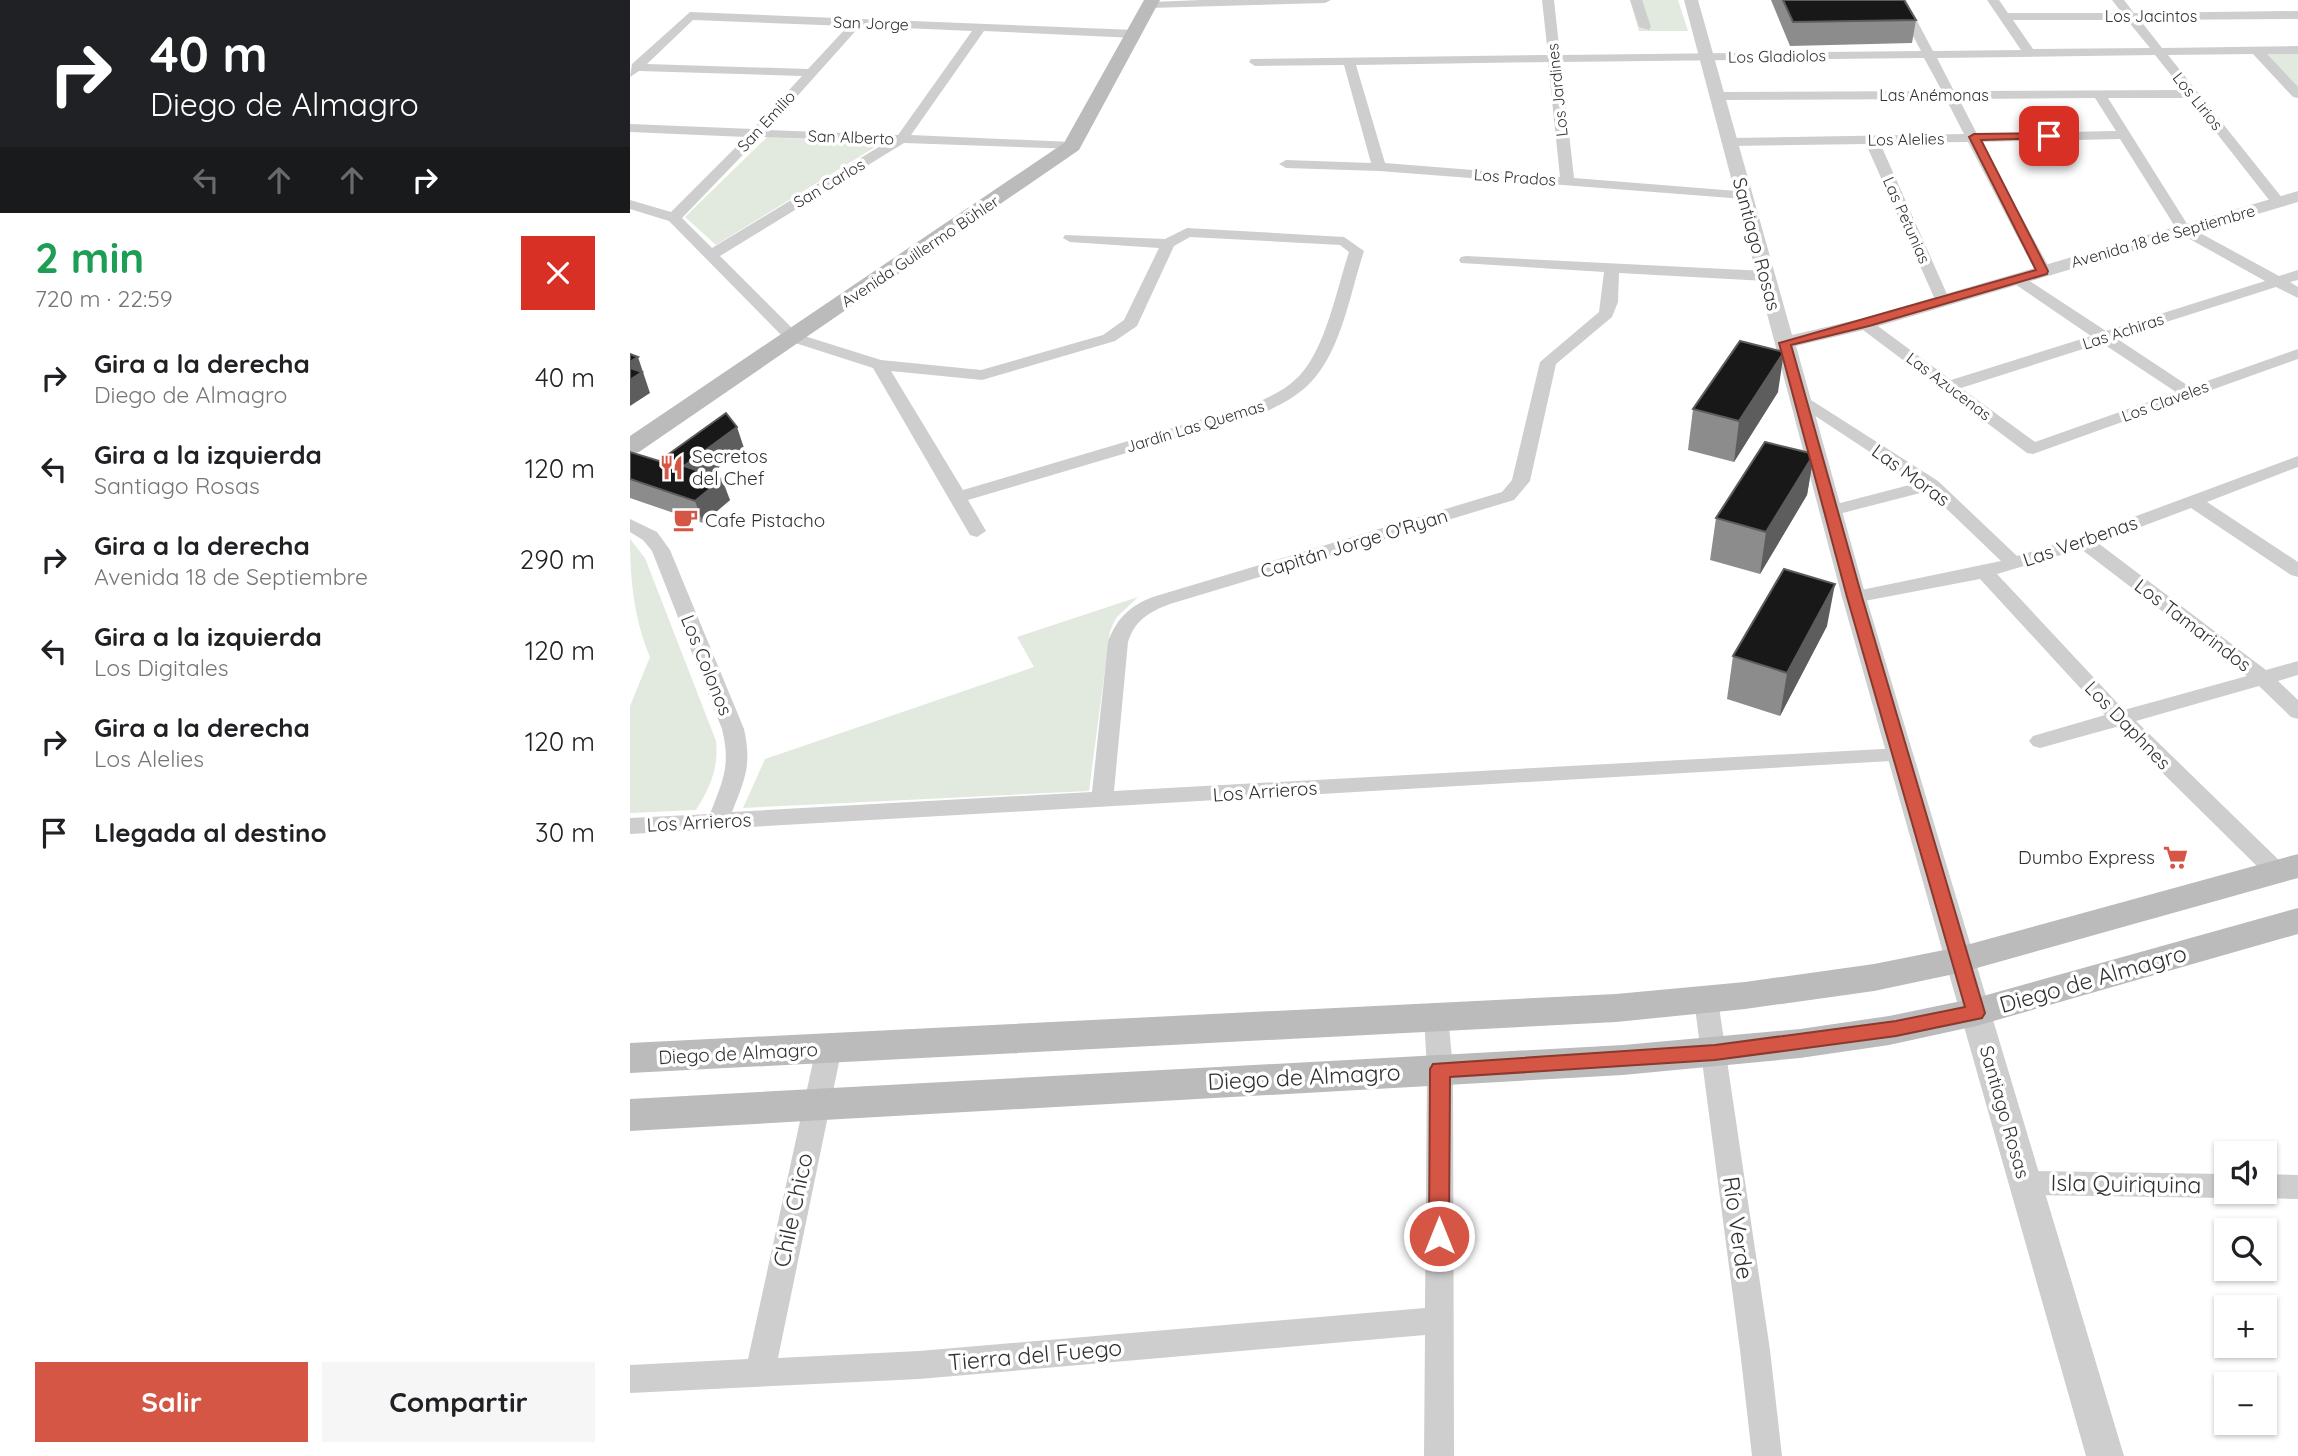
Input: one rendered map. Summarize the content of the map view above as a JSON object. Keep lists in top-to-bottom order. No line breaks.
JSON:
{"streets":{"main road":["Avenida Guillermo Bühler","Diego de Almagro"],"street":["Los Jacintos","San Jorge","Los Gladiolos","Los Jardines","Las Anémonas","Los Lirios","San Emilio","San Alberto","Los Alelies","Los Prados","San Carlos","Las Petunias","Avenida 18 de Septiembre","Santiago Rosas","Las Achiras","Las Azucenas","Los Claveles","Jardín Las Quemas","Las Moras","Las Verbenas","Capitán Jorge O'Ryan","Los Tamarindos","Los Colonos","Los Daphnes","Los Arrieros","Isla Quiriquina","Chile Chico","Río Verde","Tierra del Fuego"]},"crossings":[["Los Jacintos","Los Lirios"],["San Jorge","San Emilio"],["San Jorge","San Carlos"],["San Jorge","Avenida Guillermo Bühler"],["Los Gladiolos","Los Jardines"],["Los Gladiolos","Los Lirios"],["Los Gladiolos","Santiago Rosas"],["Los Jardines","Los Prados"],["Las Anémonas","Los Lirios"],["Las Anémonas","Santiago Rosas"],["Los Lirios","Avenida 18 de Septiembre"],["San Emilio","San Alberto"],["San Alberto","San Carlos"],["San Alberto","Avenida Guillermo Bühler"],["Los Alelies","Las Petunias"],["Los Alelies","Santiago Rosas"],["Los Prados","Santiago Rosas"],["Las Petunias","Avenida 18 de Septiembre"],["Avenida 18 de Septiembre","Santiago Rosas"],["Avenida 18 de Septiembre","Las Azucenas"],["Santiago Rosas","Las Moras"],["Santiago Rosas","Las Verbenas"],["Santiago Rosas","Los Arrieros"],["Santiago Rosas","Diego de Almagro"],["Santiago Rosas","Isla Quiriquina"],["Las Achiras","Las Azucenas"],["Las Azucenas","Los Claveles"],["Las Moras","Las Verbenas"],["Las Verbenas","Los Tamarindos"],["Las Verbenas","Los Daphnes"],["Capitán Jorge O'Ryan","Los Arrieros"],["Los Colonos","Los Arrieros"],["Los Daphnes","Diego de Almagro"],["Diego de Almagro","Chile Chico"],["Diego de Almagro","Río Verde"],["Chile Chico","Tierra del Fuego"]],"places":{"restaurant":["Secretos del Chef"],"cafe":["Cafe Pistacho"],"supermarket":["Dumbo Express"]},"page":{"turn":["40 m","Diego de Almagro"],"heading":["2 min","720 m · 22:59"],"list":[{"name":"Gira a la derecha","note":"Diego de Almagro","value":"40 m"},{"name":"Gira a la izquierda","note":"Santiago Rosas","value":"120 m"},{"name":"Gira a la derecha","note":"Avenida 18 de Septiembre","value":"290 m"},{"name":"Gira a la izquierda","note":"Los Digitales","value":"120 m"},{"name":"Gira a la derecha","note":"Los Alelies","value":"120 m"},{"name":"Llegada al destino","value":"30 m"}],"map_buttons":["+","−"],"buttons":["Salir","Compartir"]}}
